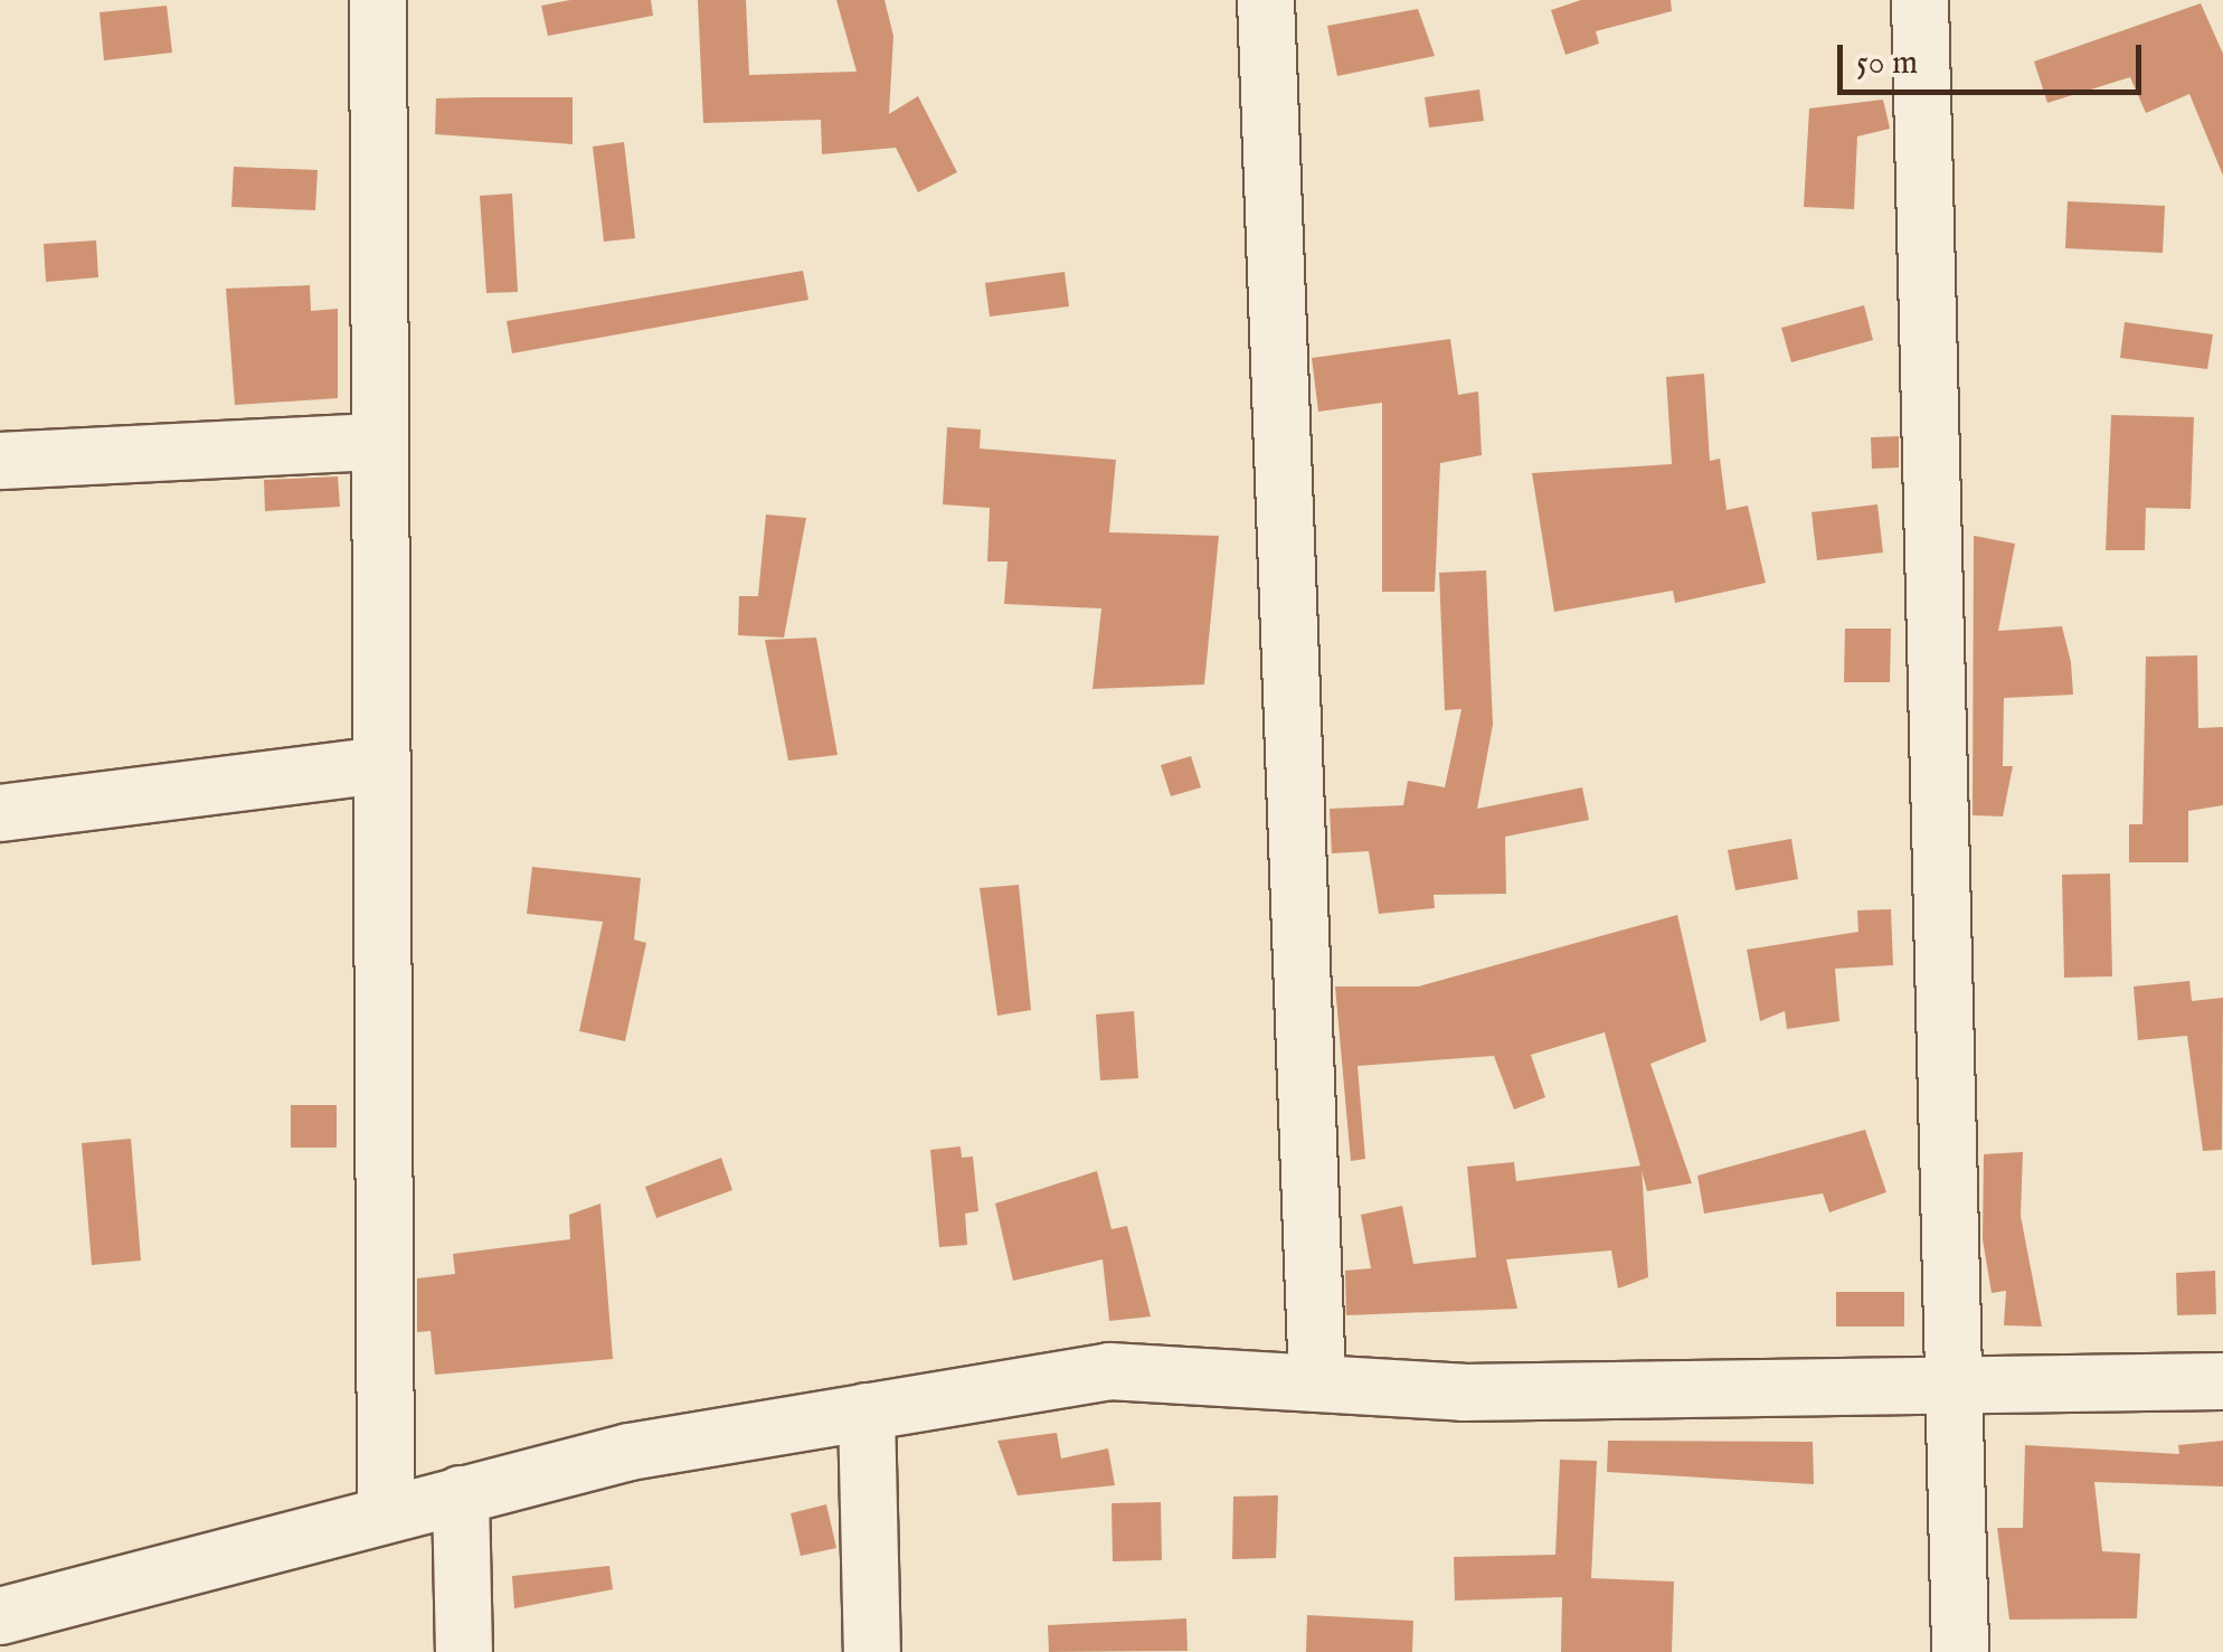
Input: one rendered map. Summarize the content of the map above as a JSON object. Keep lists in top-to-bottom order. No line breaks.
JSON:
{"scale_bar":"50 m"}
